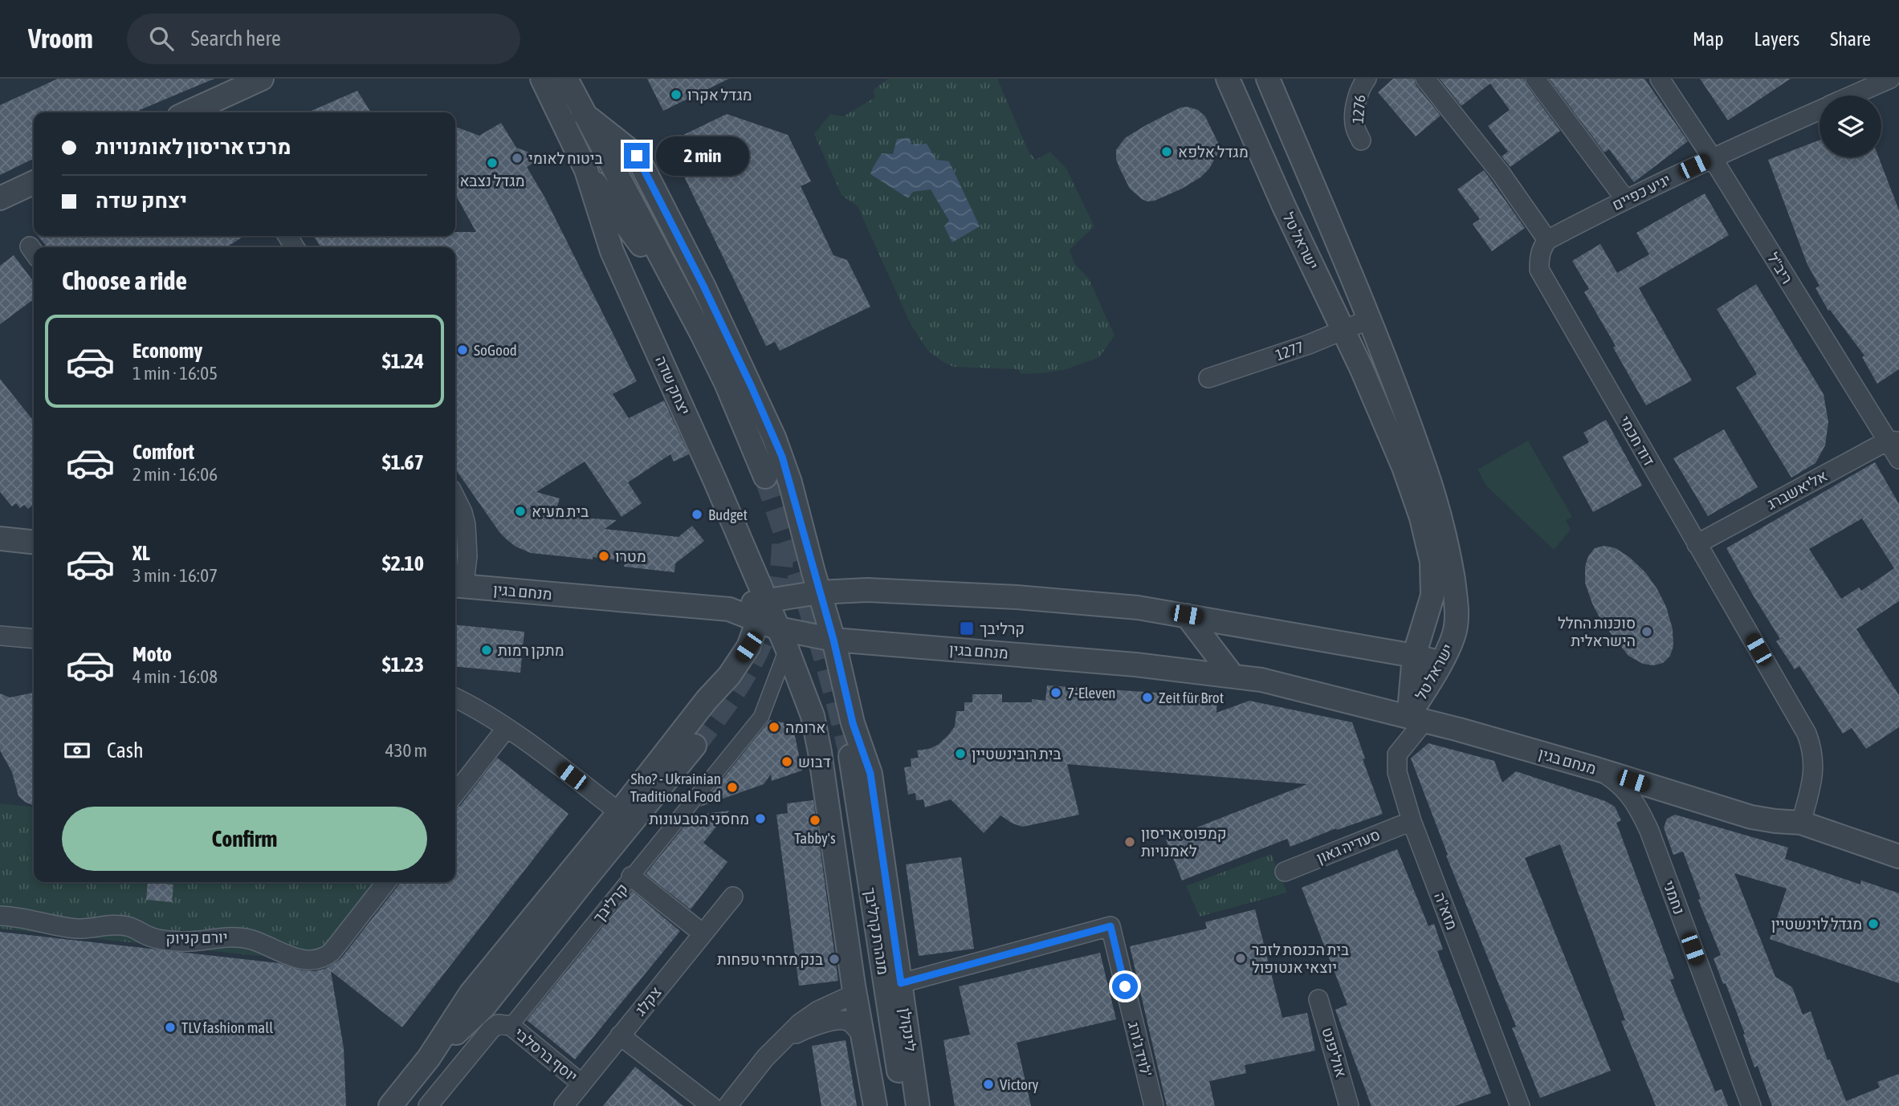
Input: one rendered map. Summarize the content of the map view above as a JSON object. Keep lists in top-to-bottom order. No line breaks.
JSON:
{"streets":{"street":["1276","יגיע כפיים","ישראל טל","ריב\"ל","1277","יצחק שדה","דוד חכמי","אליאשברג","מנחם בגין","סעדיה גאון","נחמני","קרליבך","מזא''ה","מנהרת קרליבך","יורם קניוק","צקלג","לינקולן","לויד ג'ורג'","אוליפנט","יוסף ברסלבי"]},"crossings":[["יגיע כפיים","ריב\"ל"],["יגיע כפיים","דוד חכמי"],["ישראל טל","1277"],["ישראל טל","מנחם בגין"],["ישראל טל","מזא''ה"],["ריב\"ל","אליאשברג"],["יצחק שדה","מנחם בגין"],["יצחק שדה","לינקולן"],["דוד חכמי","אליאשברג"],["דוד חכמי","מנחם בגין"],["מנחם בגין","נחמני"],["מנחם בגין","מזא''ה"],["מנחם בגין","לינקולן"],["סעדיה גאון","מזא''ה"],["קרליבך","יוסף ברסלבי"],["צקלג","יוסף ברסלבי"],["לינקולן","לויד ג'ורג'"]],"places":{"other":["מגדל אקרו","מגדל אלפא","ביטוח לאומי","מגדל נצבא","SoGood","בית מעיא","Budget","מטרו","סוכנות החלל הישראלית","מתקן רמות","7-Eleven","Zeit für Brot","ארומה","בית רובינשטיין","דבוש","Sho? - Ukrainian Traditional Food","מחסני הטבעונות","Tabby's","קמפוס אריסון לאמנויות","מגדל לוינשטיין","בית הכנסת לזכר יוצאי אנטופול","בנק מזרחי טפחות","TLV fashion mall","Victory"],"transit":["קרליבך"]},"page":{"header":"Vroom","search":"Search here","nav":["Map","Layers","Share"],"banner":["מרכז אריסון לאומנויות","יצחק שדה"],"bubble":"2 min","heading":"Choose a ride","list":[{"name":"Economy","note":"1 min · 16:05","value":"$1.24"},{"name":"Comfort","note":"2 min · 16:06","value":"$1.67"},{"name":"XL","note":"3 min · 16:07","value":"$2.10"},{"name":"Moto","note":"4 min · 16:08","value":"$1.23"}],"pay":["Cash","430 m"],"buttons":"Confirm"}}
